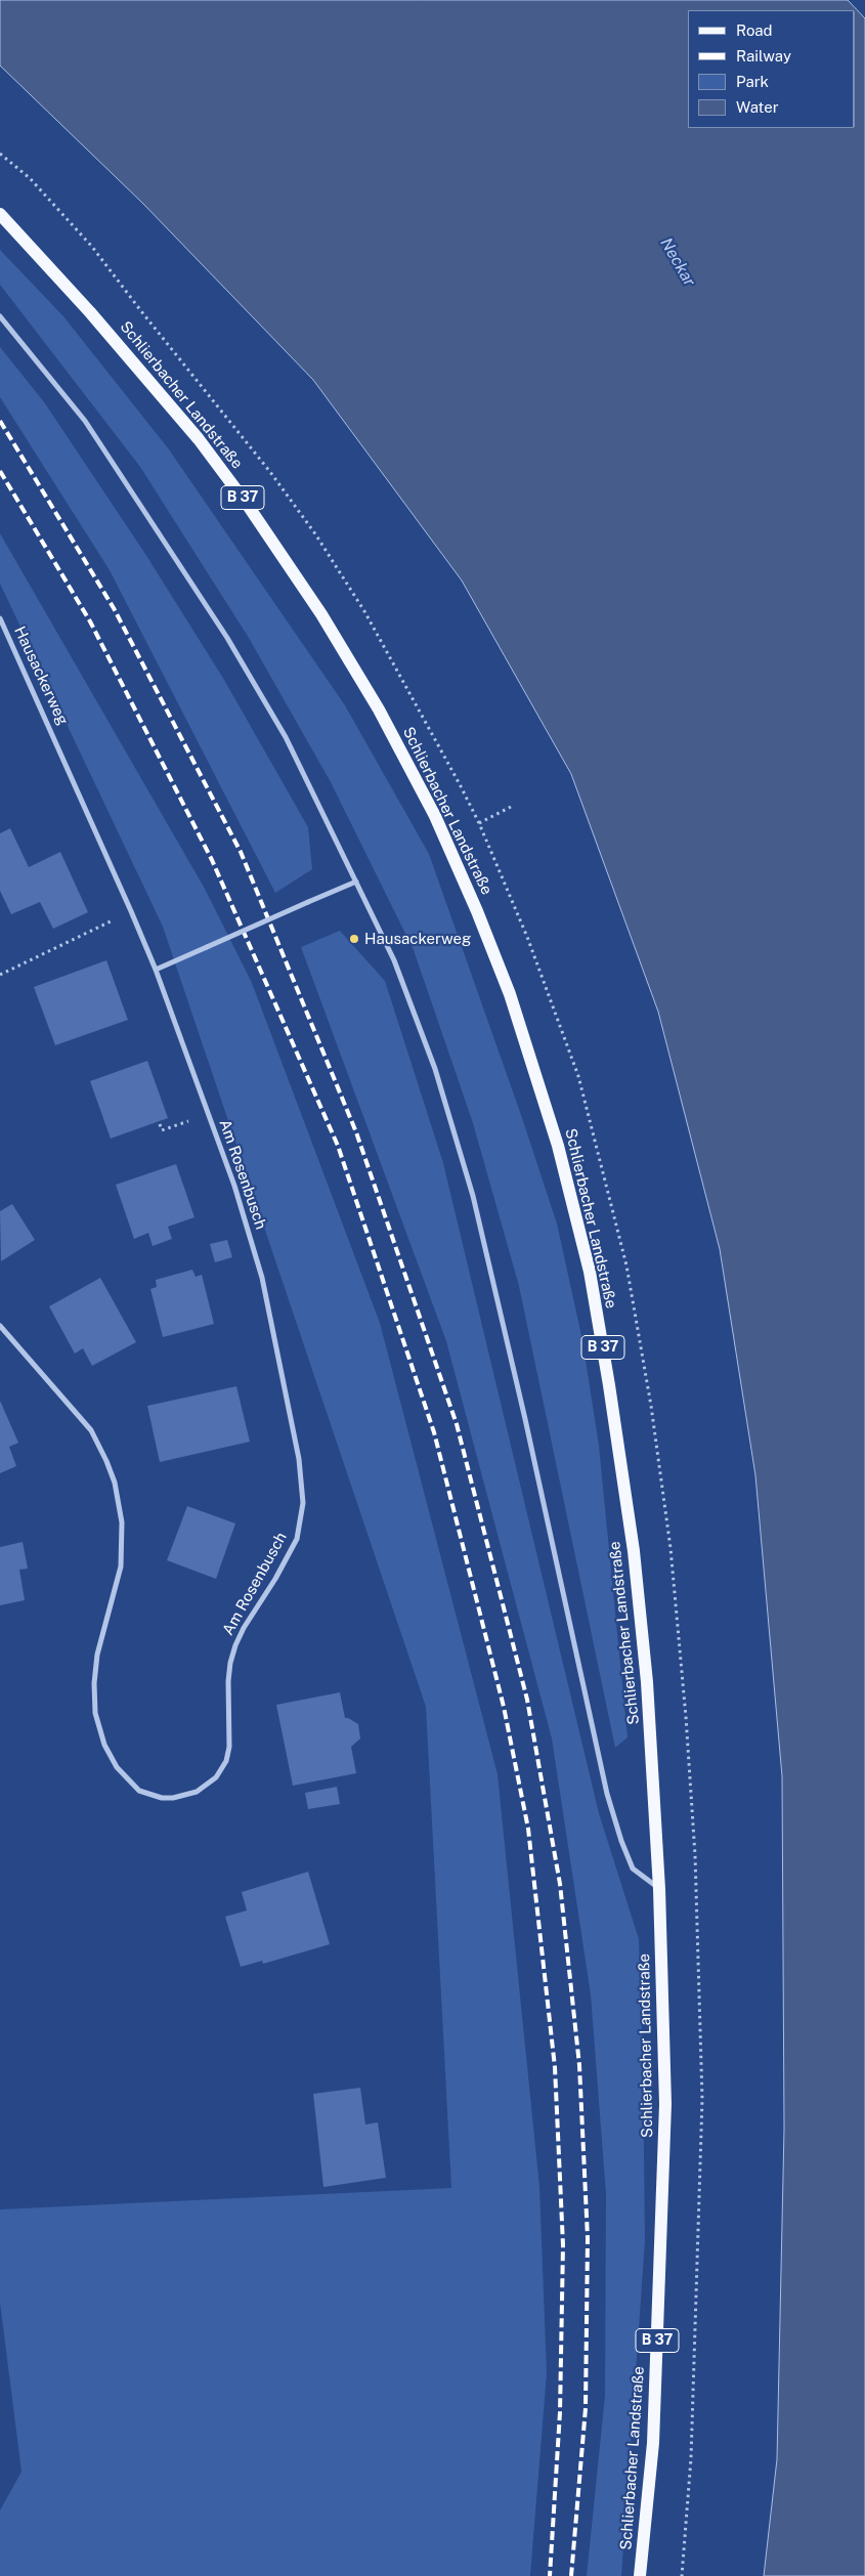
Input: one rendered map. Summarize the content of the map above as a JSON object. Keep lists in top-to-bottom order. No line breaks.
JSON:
{"streets":{"main road":["Schlierbacher Landstraße","B 37"],"street":["Hausackerweg","Am Rosenbusch"]},"crossings":[["Hausackerweg","Am Rosenbusch"]],"water":["Neckar"],"places":["Hausackerweg"],"legend":["Road","Railway","Park","Water"]}
